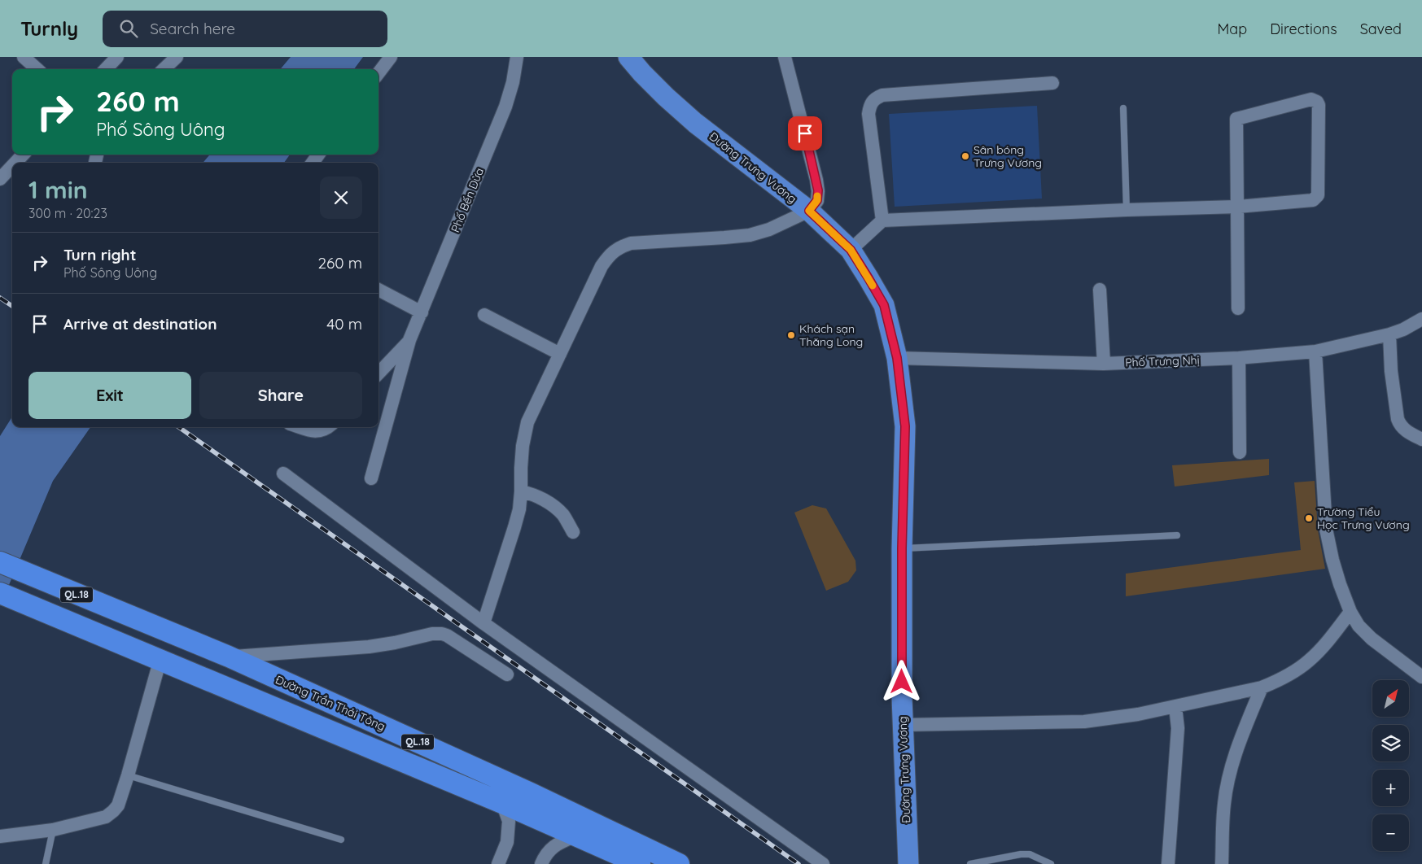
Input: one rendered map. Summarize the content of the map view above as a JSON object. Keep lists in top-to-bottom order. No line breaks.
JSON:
{"streets":{"highway":["QL.18","Đường Trần Thái Tông"],"main road":["Đường Trưng Vương"],"street":["Phố Bến Dừa","Phố Trưng Nhị"]},"crossings":[["Đường Trưng Vương","Phố Trưng Nhị"]],"places":["Sân bóng Trưng Vương","Khách sạn Thăng Long","Trường Tiểu Học Trưng Vương"],"north":"top right","page":{"header":"Turnly","search":"Search here","nav":["Map","Directions","Saved"],"turn":["260 m","Phố Sông Uông"],"heading":["1 min","300 m · 20:23"],"list":[{"name":"Turn right","note":"Phố Sông Uông","value":"260 m"},{"name":"Arrive at destination","value":"40 m"}],"buttons":["Exit","Share"],"map_buttons":["+","−"]}}
